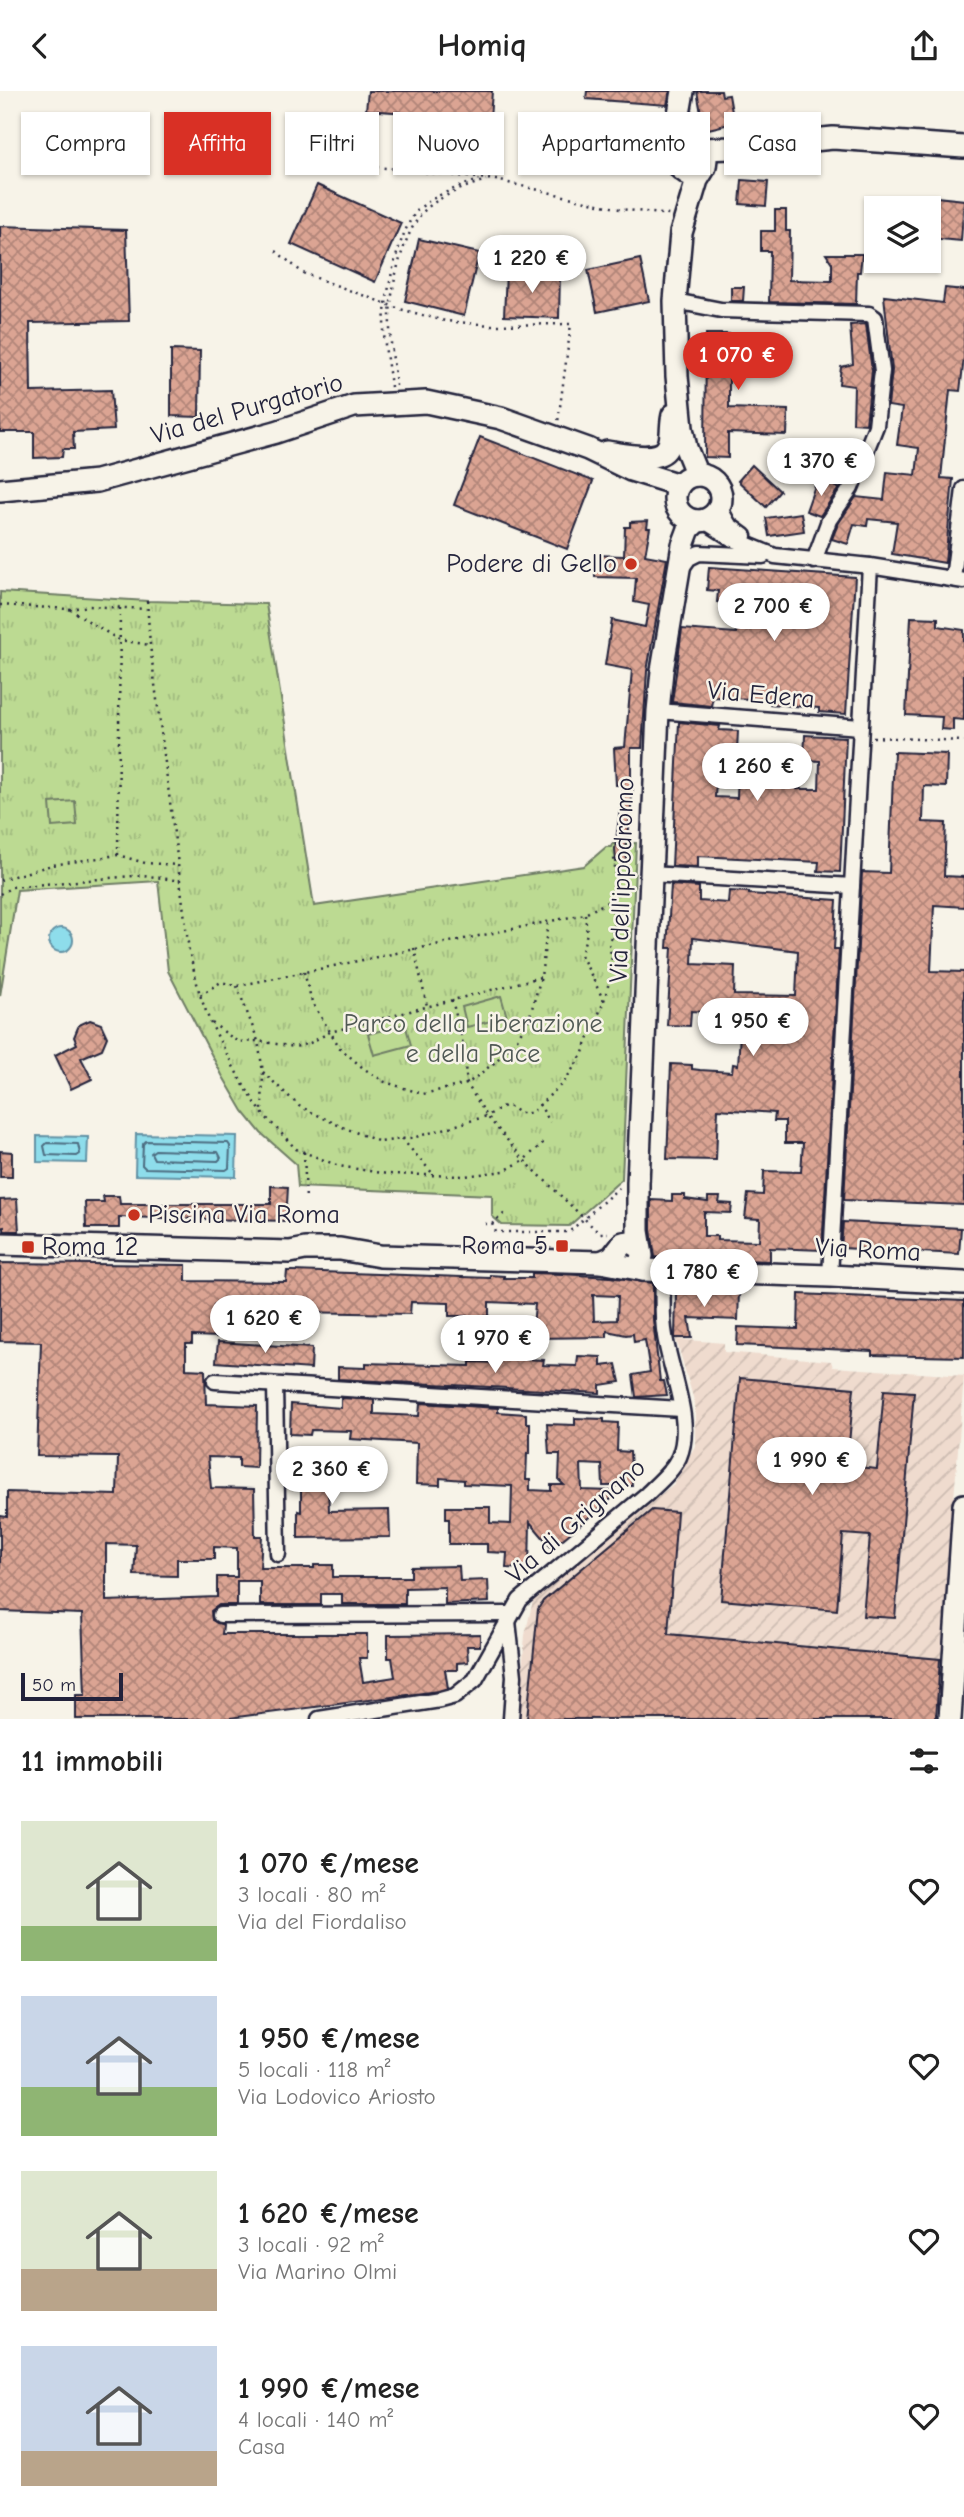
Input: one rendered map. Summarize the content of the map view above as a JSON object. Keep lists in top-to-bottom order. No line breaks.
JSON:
{"streets":{"street":["Via del Purgatorio","Via Edera","Via dell'ippodromo","Via Roma","Via di Grignano"]},"crossings":[["Via Edera","Via dell'ippodromo"],["Via dell'ippodromo","Via Roma"],["Via dell'ippodromo","Via di Grignano"],["Via Roma","Via di Grignano"]],"parks":["Parco della Liberazione e della Pace"],"places":{"other":["Podere di Gello","Piscina Via Roma"],"transit":["Roma 5","Roma 12"]},"scale_bar":"50 m","page":{"header":"Homiq","chip":["Compra","Affitta","Filtri","Nuovo","Appartamento","Casa"],"price":["1 220 €","1 070 €","1 370 €","2 700 €","1 260 €","1 950 €","1 780 €","1 620 €","1 970 €","1 990 €","2 360 €"],"scale":"50 m","heading":"11 immobili","list":[{"name":"1 070 €/mese","note":"3 locali · 80 m² · Via del Fiordaliso"},{"name":"1 950 €/mese","note":"5 locali · 118 m² · Via Lodovico Ariosto"},{"name":"1 620 €/mese","note":"3 locali · 92 m² · Via Marino Olmi"},{"name":"1 990 €/mese","note":"4 locali · 140 m² · Casa"}]}}
